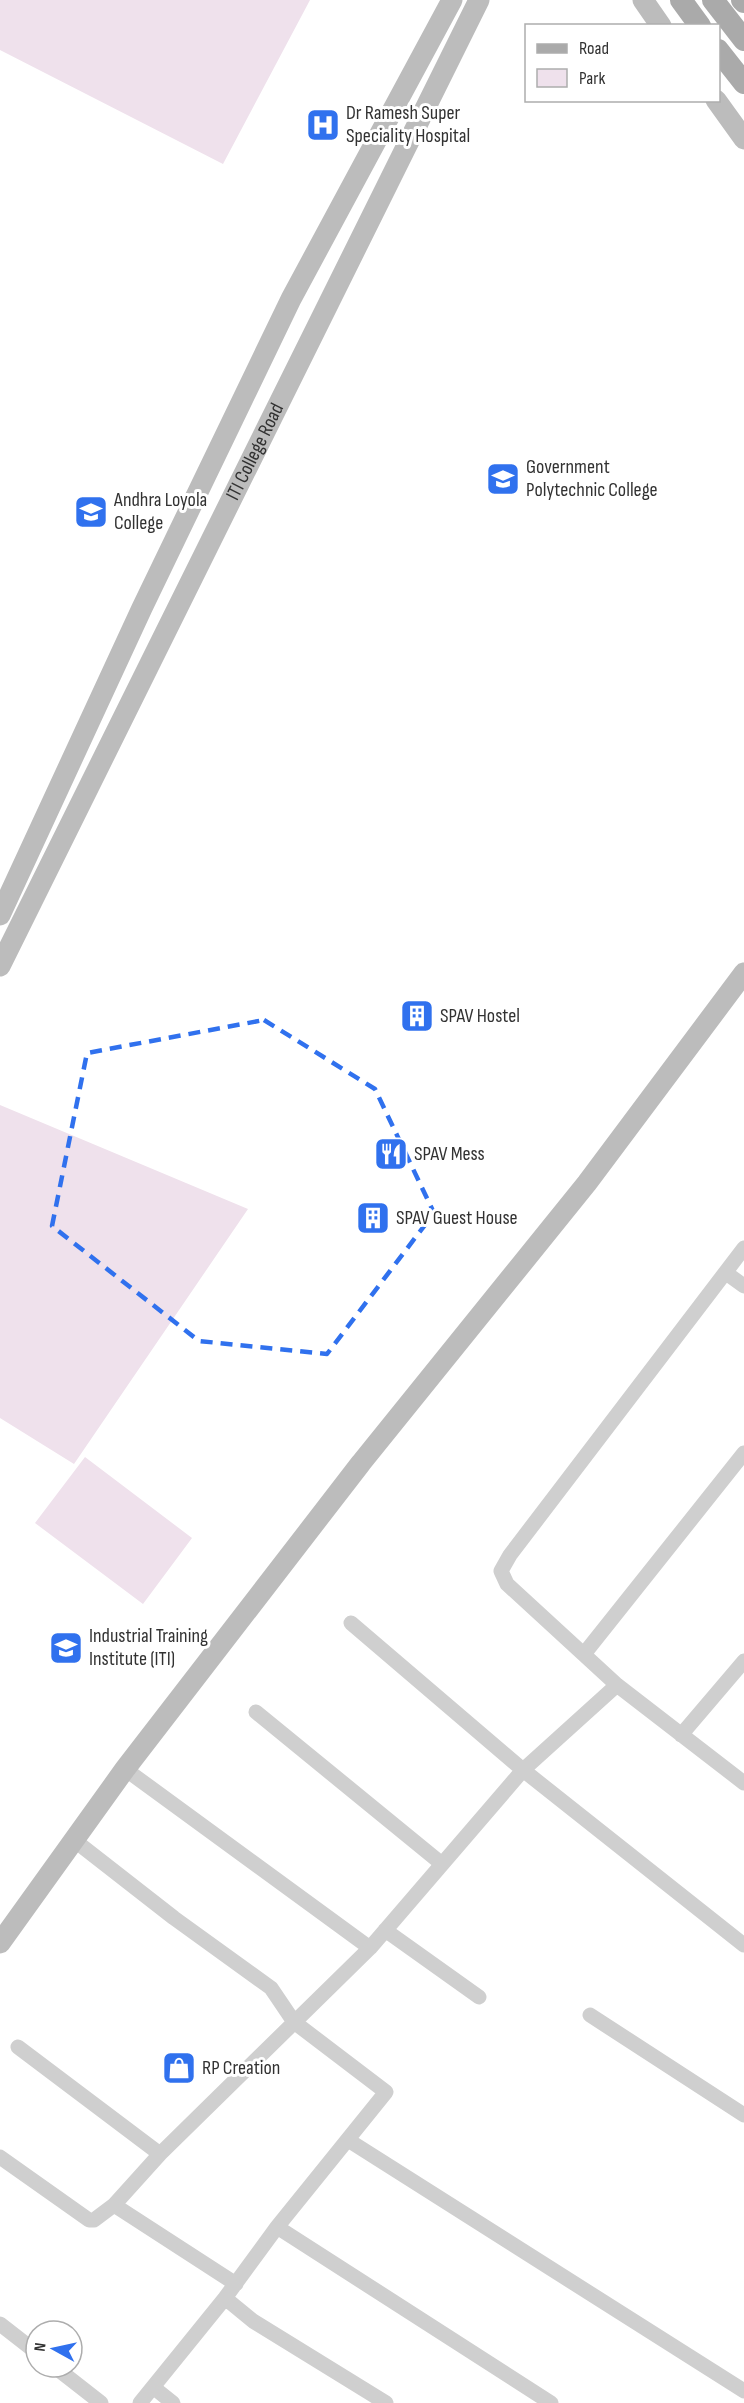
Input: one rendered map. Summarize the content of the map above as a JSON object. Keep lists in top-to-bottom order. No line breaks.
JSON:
{"streets":{"street":["ITI College Road"]},"places":{"hospital":["Dr Ramesh Super Speciality Hospital"],"school or university":["Government Polytechnic College","Andhra Loyola College","Industrial Training Institute (ITI)"],"building":["SPAV Hostel","SPAV Guest House"],"restaurant":["SPAV Mess"],"shop":["RP Creation"]},"legend":["Road","Park"],"north":"left"}
